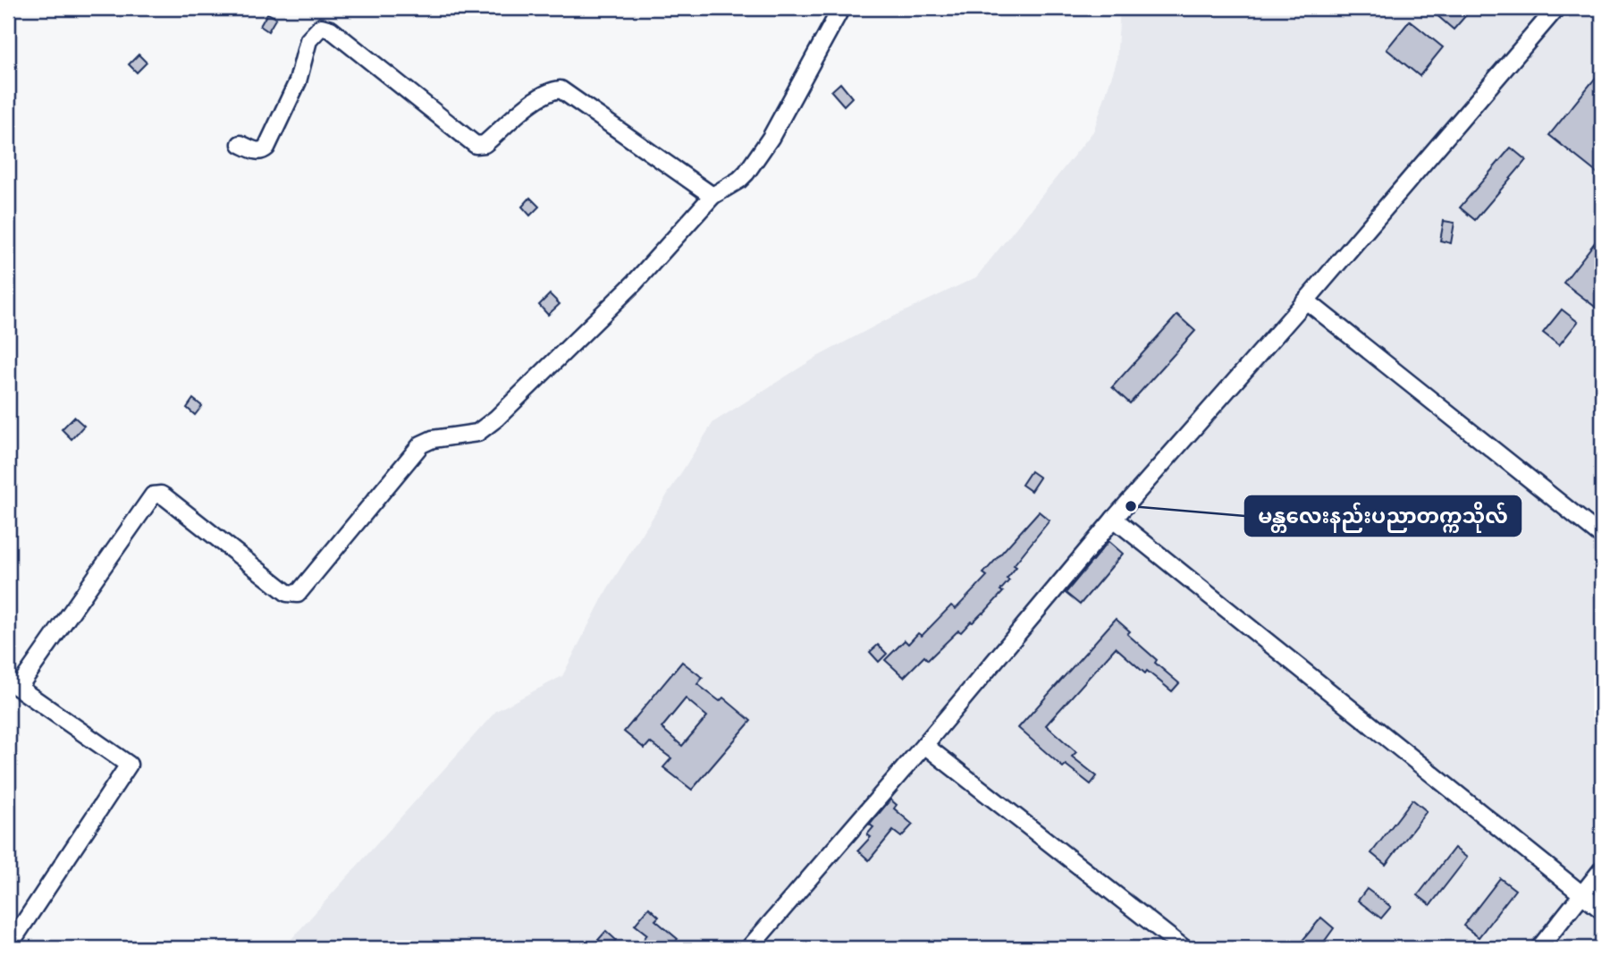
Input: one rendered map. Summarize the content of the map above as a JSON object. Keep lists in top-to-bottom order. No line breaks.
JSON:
{"places":["မန္တလေးနည်းပညာတက္ကသိုလ်"]}
